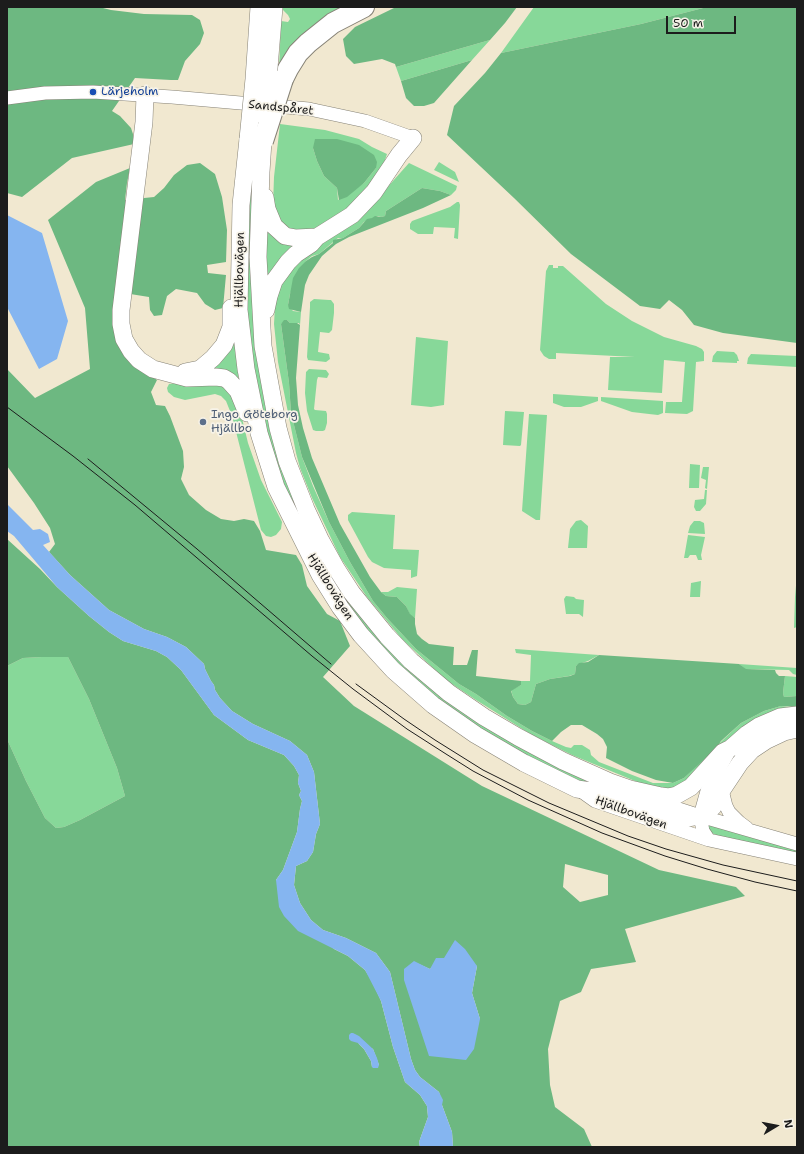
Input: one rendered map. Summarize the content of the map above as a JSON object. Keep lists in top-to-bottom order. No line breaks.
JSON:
{"streets":{"main road":["Hjällbovägen"],"street":["Sandspåret"]},"places":["Lärjeholm","Ingo Göteborg Hjällbo"],"scale_bar":"50 m","north":"right"}
